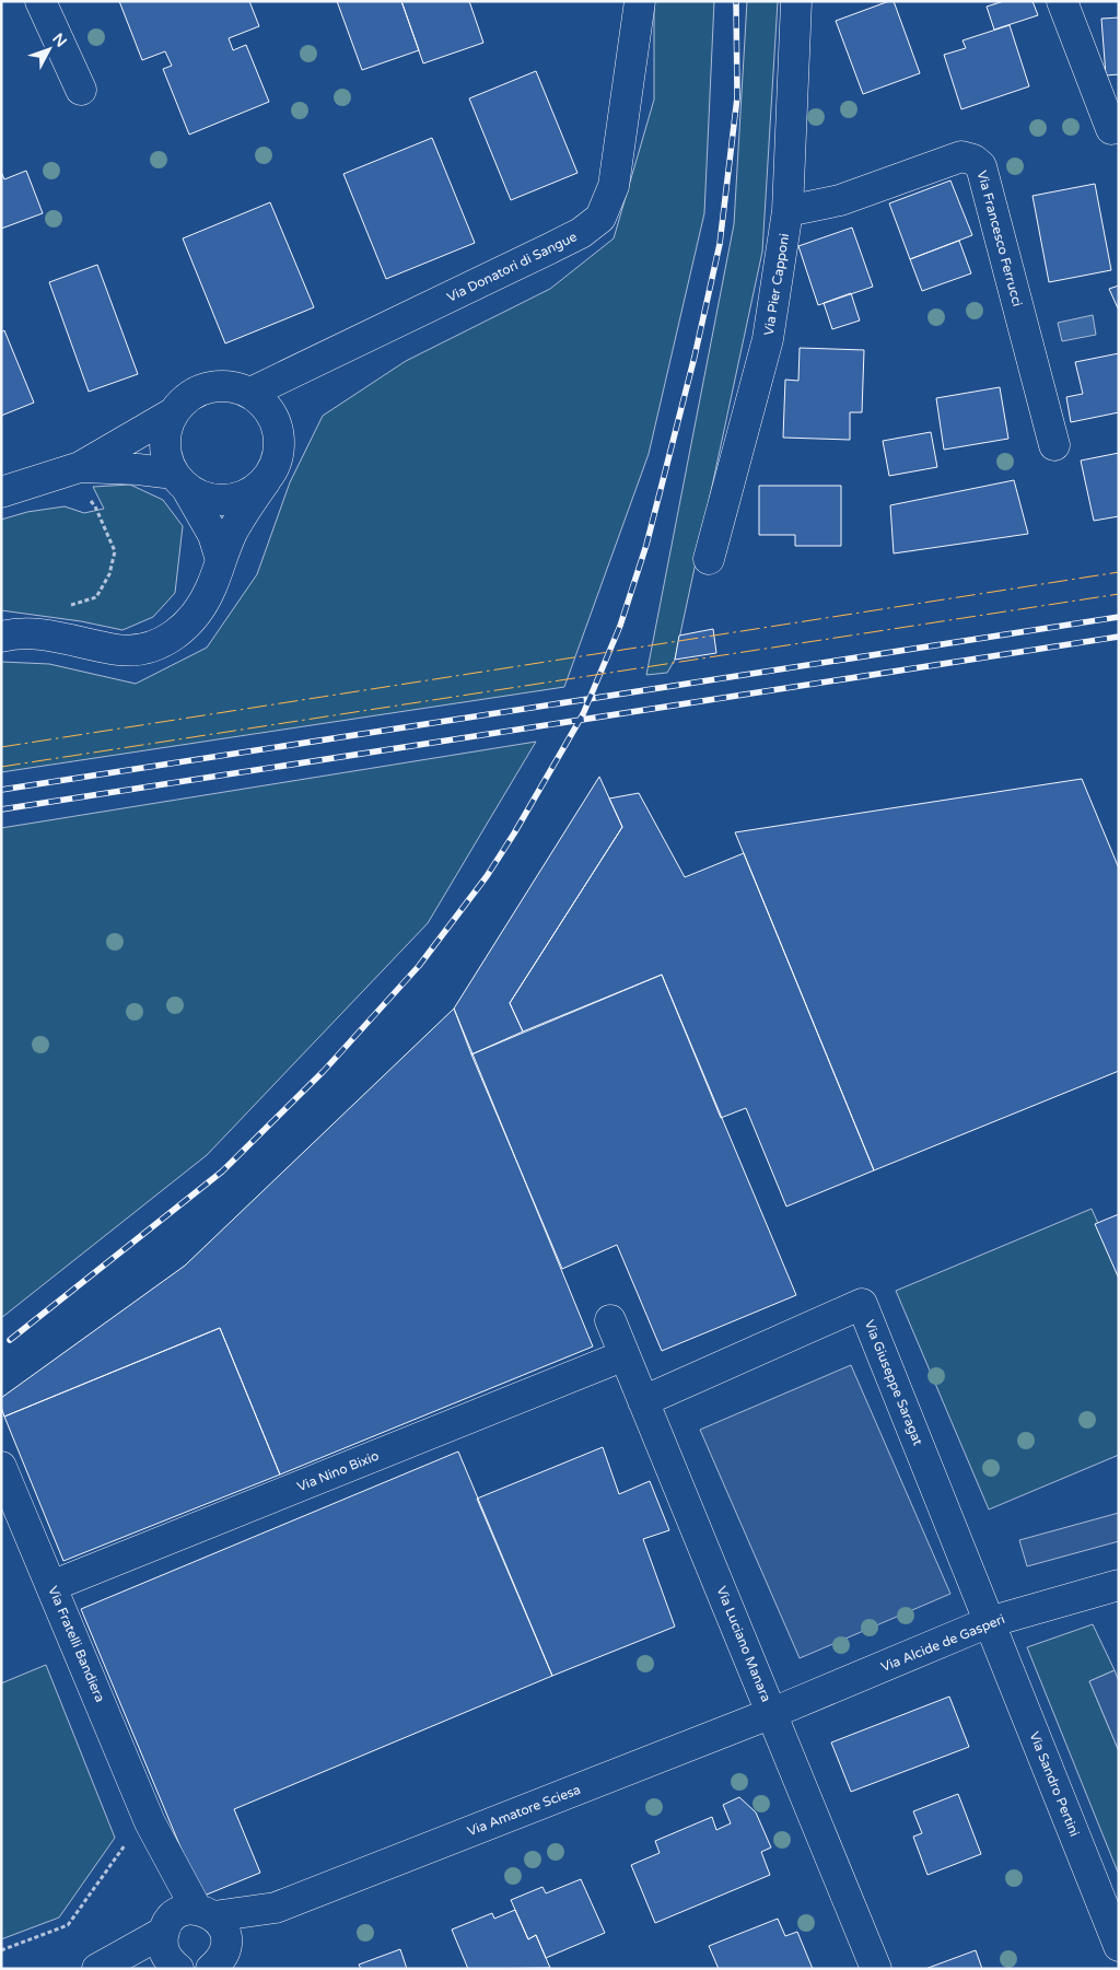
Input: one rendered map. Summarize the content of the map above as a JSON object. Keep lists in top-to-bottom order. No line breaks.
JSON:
{"streets":{"street":["Via Francesco Ferrucci","Via Donatori di Sangue","Via Pier Capponi","Via Giuseppe Saragat","Via Nino Bixio","Via Alcide de Gasperi","Via Fratelli Bandiera","Via Luciano Manara","Via Sandro Pertini","Via Amatore Sciesa"]},"crossings":[["Via Francesco Ferrucci","Via Pier Capponi"],["Via Giuseppe Saragat","Via Alcide de Gasperi"],["Via Giuseppe Saragat","Via Luciano Manara"],["Via Giuseppe Saragat","Via Sandro Pertini"],["Via Nino Bixio","Via Fratelli Bandiera"],["Via Nino Bixio","Via Luciano Manara"],["Via Alcide de Gasperi","Via Luciano Manara"],["Via Alcide de Gasperi","Via Sandro Pertini"],["Via Alcide de Gasperi","Via Amatore Sciesa"],["Via Fratelli Bandiera","Via Amatore Sciesa"],["Via Luciano Manara","Via Amatore Sciesa"]],"north":"top right"}
